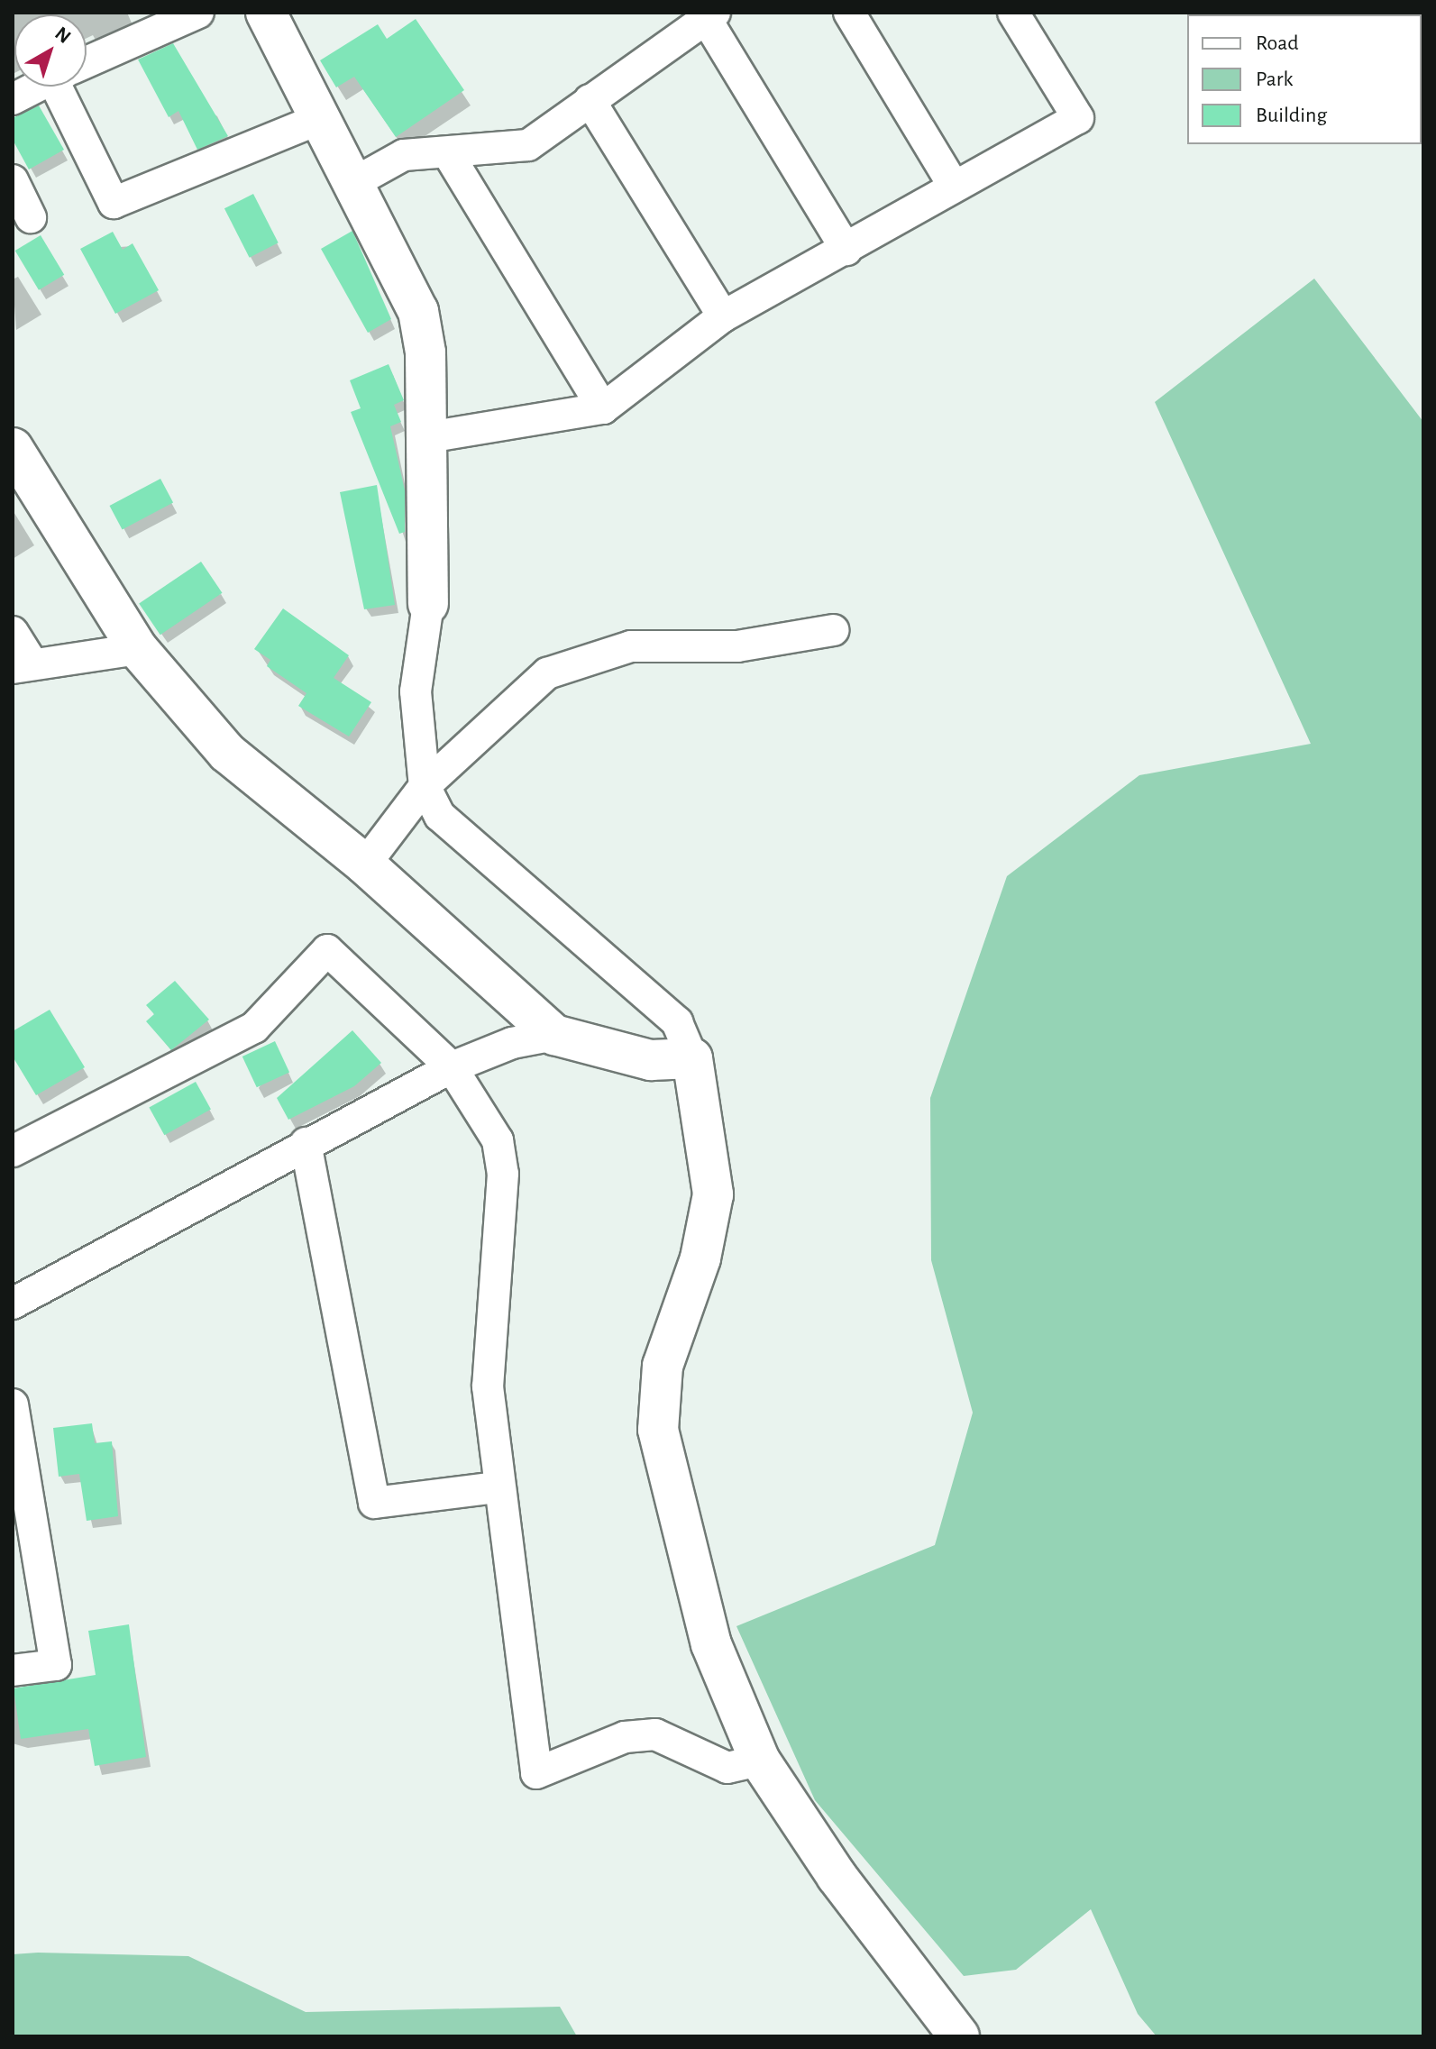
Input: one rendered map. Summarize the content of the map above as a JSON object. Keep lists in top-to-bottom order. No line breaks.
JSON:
{"legend":["Road","Park","Building"],"north":"top right"}
